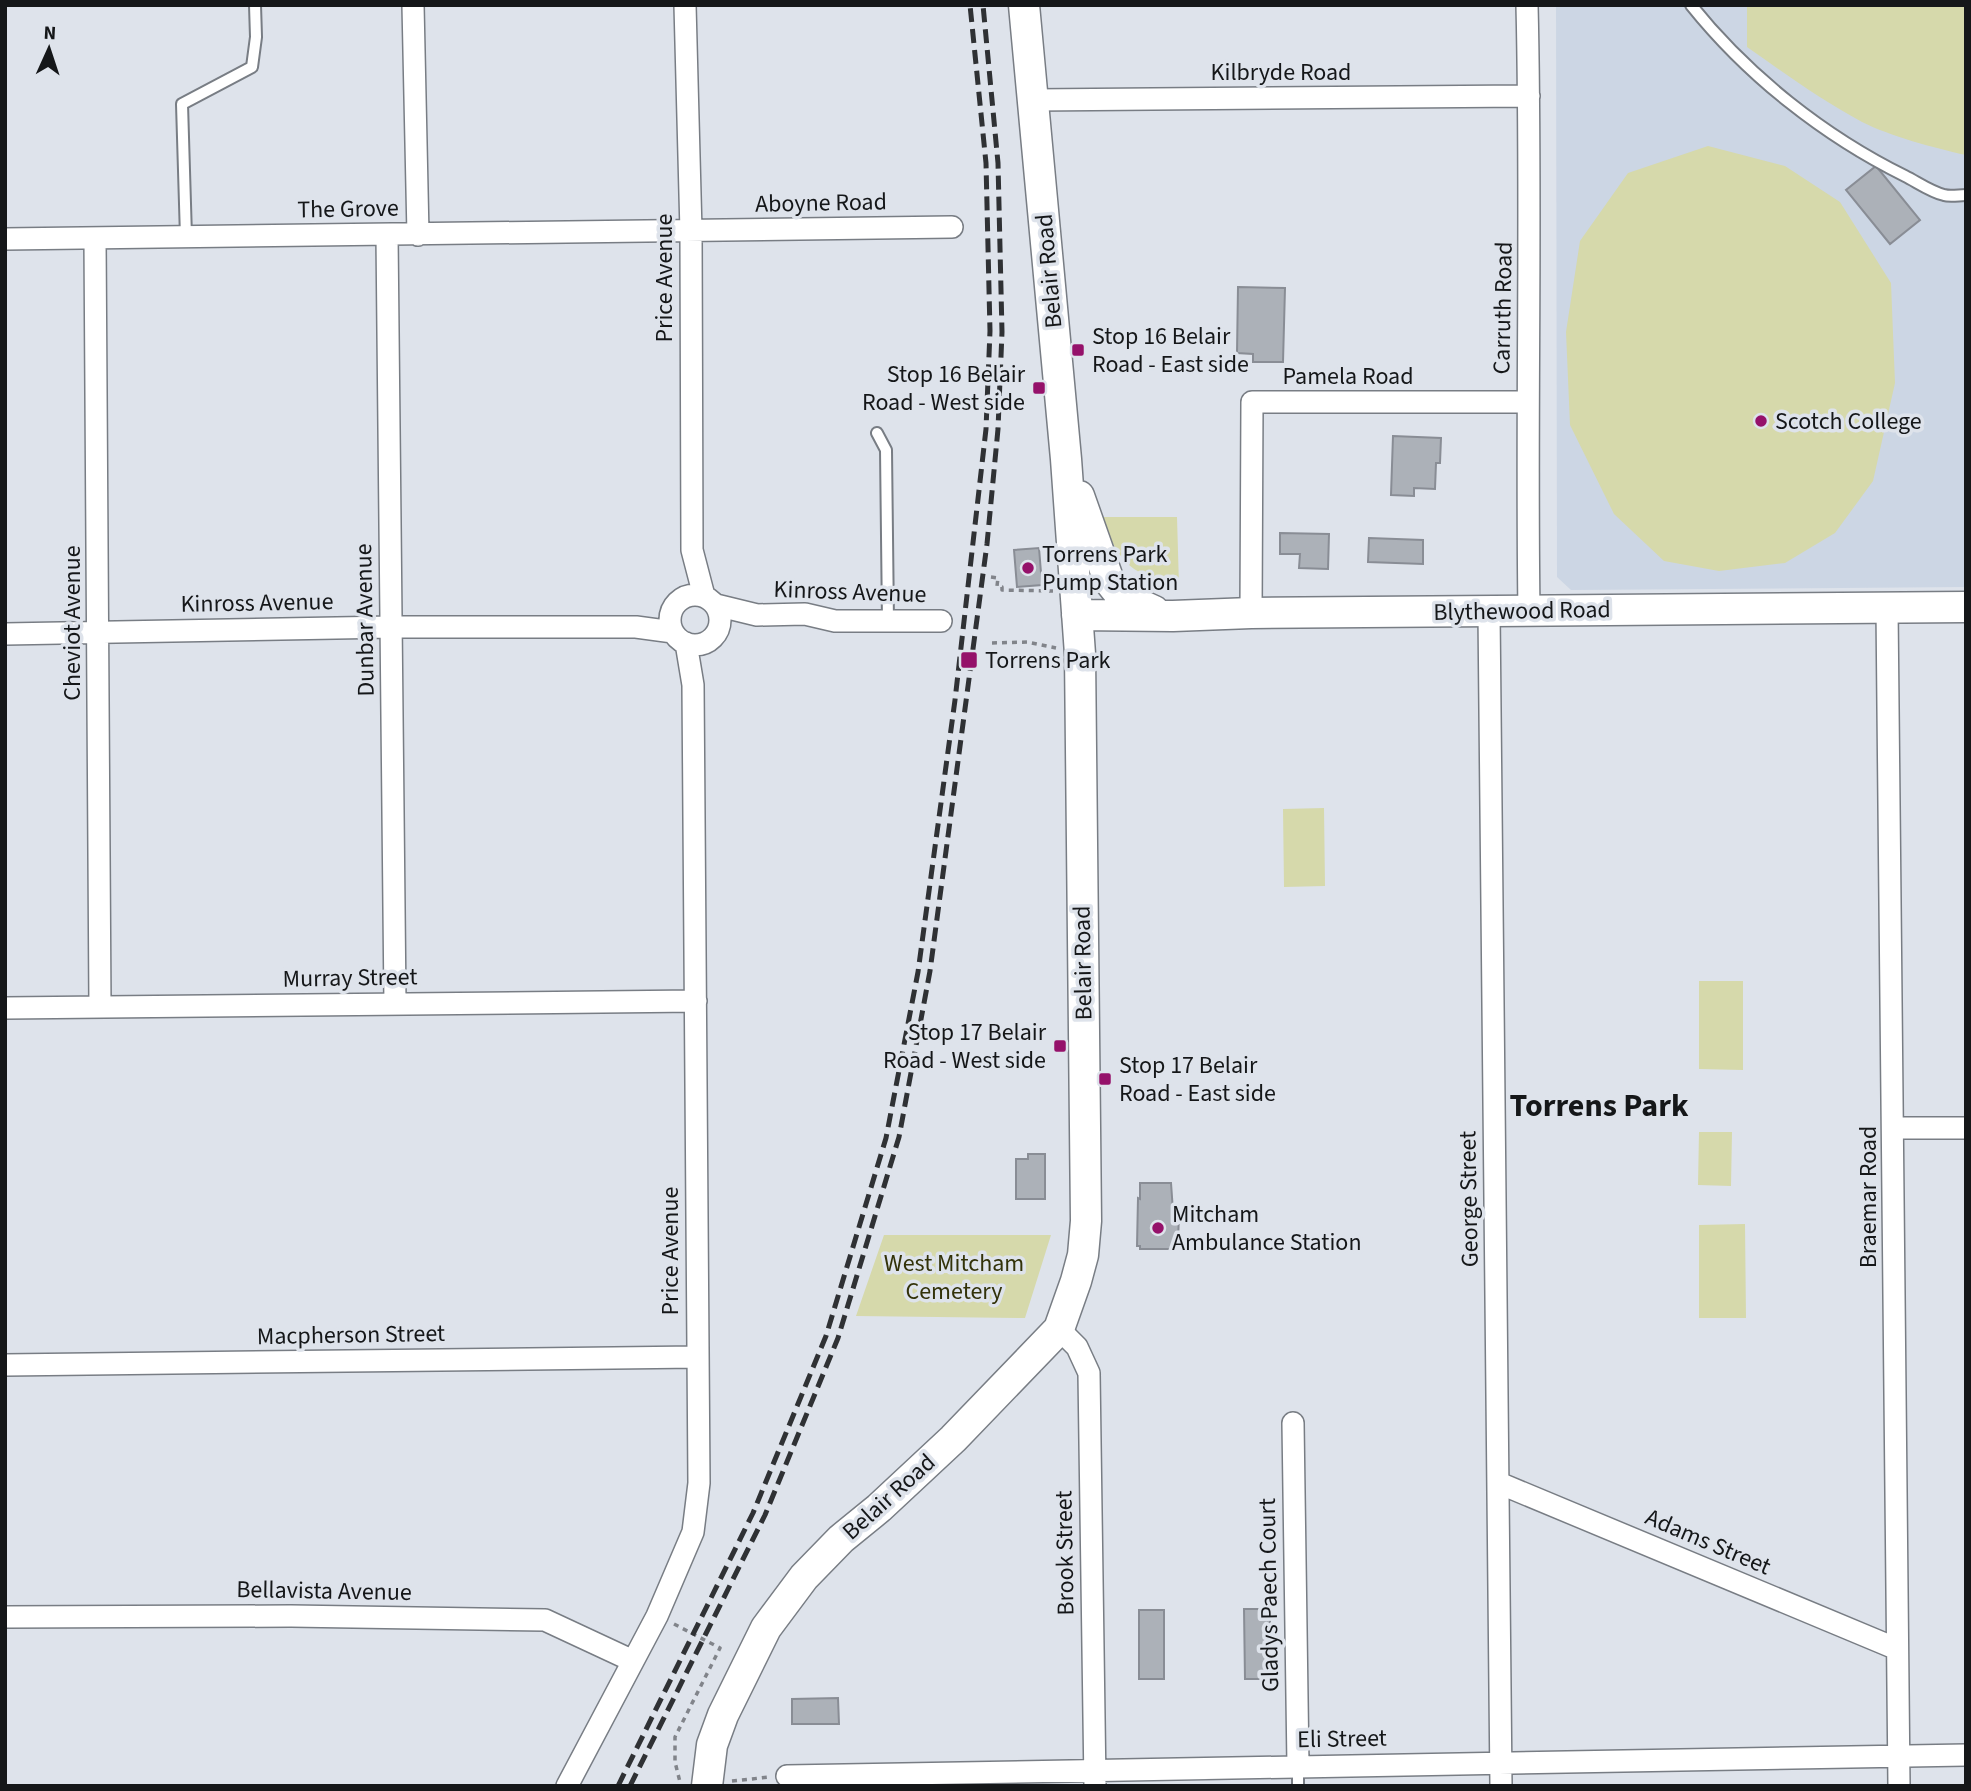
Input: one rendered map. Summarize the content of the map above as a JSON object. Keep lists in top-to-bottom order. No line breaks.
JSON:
{"streets":{"main road":["Belair Road","Blythewood Road"],"street":["Kilbryde Road","Aboyne Road","The Grove","Price Avenue","Carruth Road","Pamela Road","Kinross Avenue","Dunbar Avenue","Cheviot Avenue","Murray Street","Braemar Road","George Street","Macpherson Street","Adams Street","Brook Street","Bellavista Avenue","Gladys Paech Court","Eli Street"]},"crossings":[["Kilbryde Road","Belair Road"],["Kilbryde Road","Carruth Road"],["Aboyne Road","The Grove"],["Aboyne Road","Price Avenue"],["The Grove","Price Avenue"],["The Grove","Dunbar Avenue"],["The Grove","Cheviot Avenue"],["Belair Road","Blythewood Road"],["Belair Road","Brook Street"],["Price Avenue","Kinross Avenue"],["Price Avenue","Murray Street"],["Price Avenue","Macpherson Street"],["Price Avenue","Bellavista Avenue"],["Carruth Road","Pamela Road"],["Carruth Road","Blythewood Road"],["Pamela Road","Blythewood Road"],["Kinross Avenue","Dunbar Avenue"],["Kinross Avenue","Cheviot Avenue"],["Blythewood Road","Braemar Road"],["Blythewood Road","George Street"],["Dunbar Avenue","Murray Street"],["Cheviot Avenue","Murray Street"],["Braemar Road","Adams Street"],["Braemar Road","Eli Street"],["George Street","Adams Street"],["George Street","Eli Street"],["Brook Street","Eli Street"],["Gladys Paech Court","Eli Street"]],"districts":["Torrens Park"],"parks":["West Mitcham Cemetery"],"places":{"transit":["Stop 16 Belair Road - East side","Stop 16 Belair Road - West side","Torrens Park","Stop 17 Belair Road - West side","Stop 17 Belair Road - East side"],"other":["Scotch College","Torrens Park Pump Station","Mitcham Ambulance Station"]},"north":"top"}
